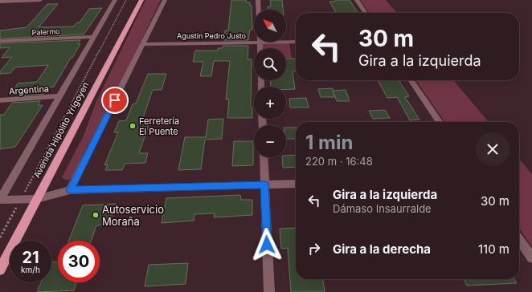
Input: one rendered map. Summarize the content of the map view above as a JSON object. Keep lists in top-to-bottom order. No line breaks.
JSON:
{"streets":{"main road":["Avenida Hipólito Yrigoyen"],"street":["Palermo","Agustín Pedro Justo","Argentina"]},"crossings":[["Palermo","Avenida Hipólito Yrigoyen"],["Argentina","Avenida Hipólito Yrigoyen"]],"places":["Ferretería El Puente","Autoservicio Moraña"],"north":"top left","page":{"map_buttons":["+","−"],"turn":["30 m","Gira a la izquierda"],"heading":["1 min","220 m · 16:48"],"list":[{"name":"Gira a la izquierda","note":"Dámaso Insaurralde","value":"30 m"},{"name":"Gira a la derecha","value":"110 m"}],"speed":"21 km/h","limit":"30"}}
